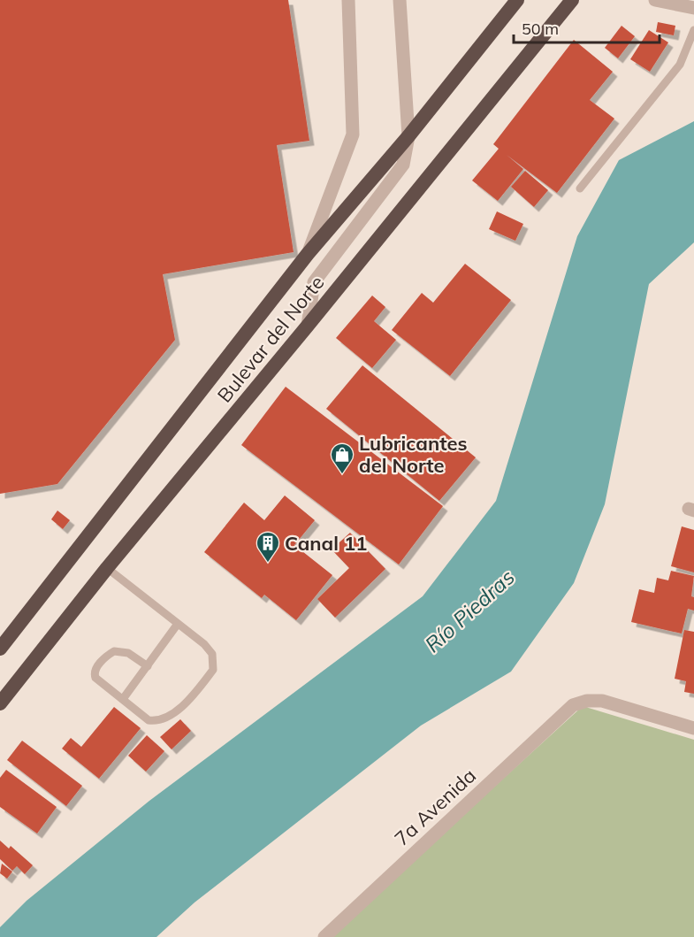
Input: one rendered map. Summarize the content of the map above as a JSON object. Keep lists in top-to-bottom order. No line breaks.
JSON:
{"streets":{"highway":["Bulevar del Norte"],"street":["7a Avenida"]},"water":["Río Piedras"],"places":{"shop":["Lubricantes del Norte"],"building":["Canal 11"]},"scale_bar":"50 m"}
